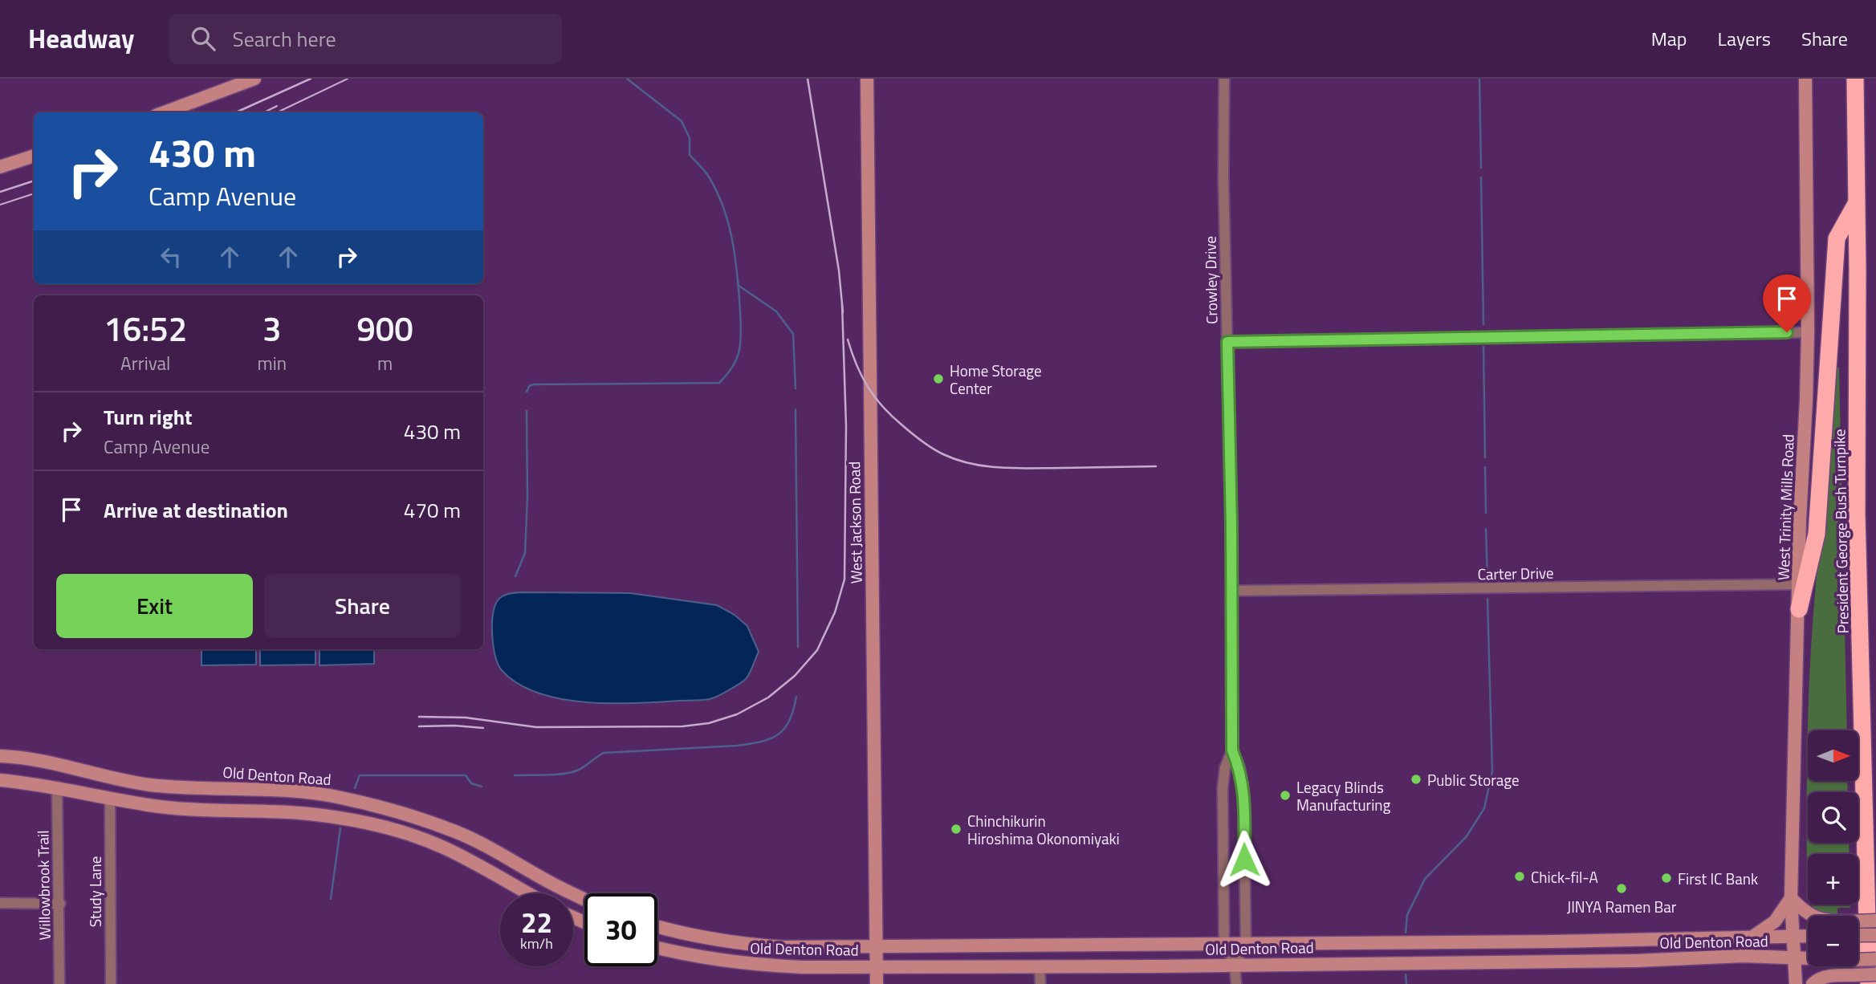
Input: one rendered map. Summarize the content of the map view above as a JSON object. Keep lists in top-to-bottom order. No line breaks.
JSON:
{"streets":{"highway":["President George Bush Turnpike"],"main road":["West Trinity Mills Road","West Jackson Road","Old Denton Road"],"street":["Crowley Drive","Carter Drive","Willowbrook Trail","Study Lane"]},"crossings":[["Crowley Drive","Carter Drive"],["Crowley Drive","Old Denton Road"],["West Trinity Mills Road","Carter Drive"],["West Trinity Mills Road","Old Denton Road"],["West Jackson Road","Old Denton Road"]],"places":["Home Storage Center","Public Storage","Legacy Blinds Manufacturing","Chinchikurin Hiroshima Okonomiyaki","Chick-fil-A","First IC Bank","JINYA Ramen Bar"],"north":"right","page":{"header":"Headway","search":"Search here","nav":["Map","Layers","Share"],"turn":["430 m","Camp Avenue"],"eta":["16:52","Arrival","3","min","900","m"],"list":[{"name":"Turn right","note":"Camp Avenue","value":"430 m"},{"name":"Arrive at destination","value":"470 m"}],"buttons":["Exit","Share"],"map_buttons":["+","−"],"speed":"22 km/h","limit":"30"}}
